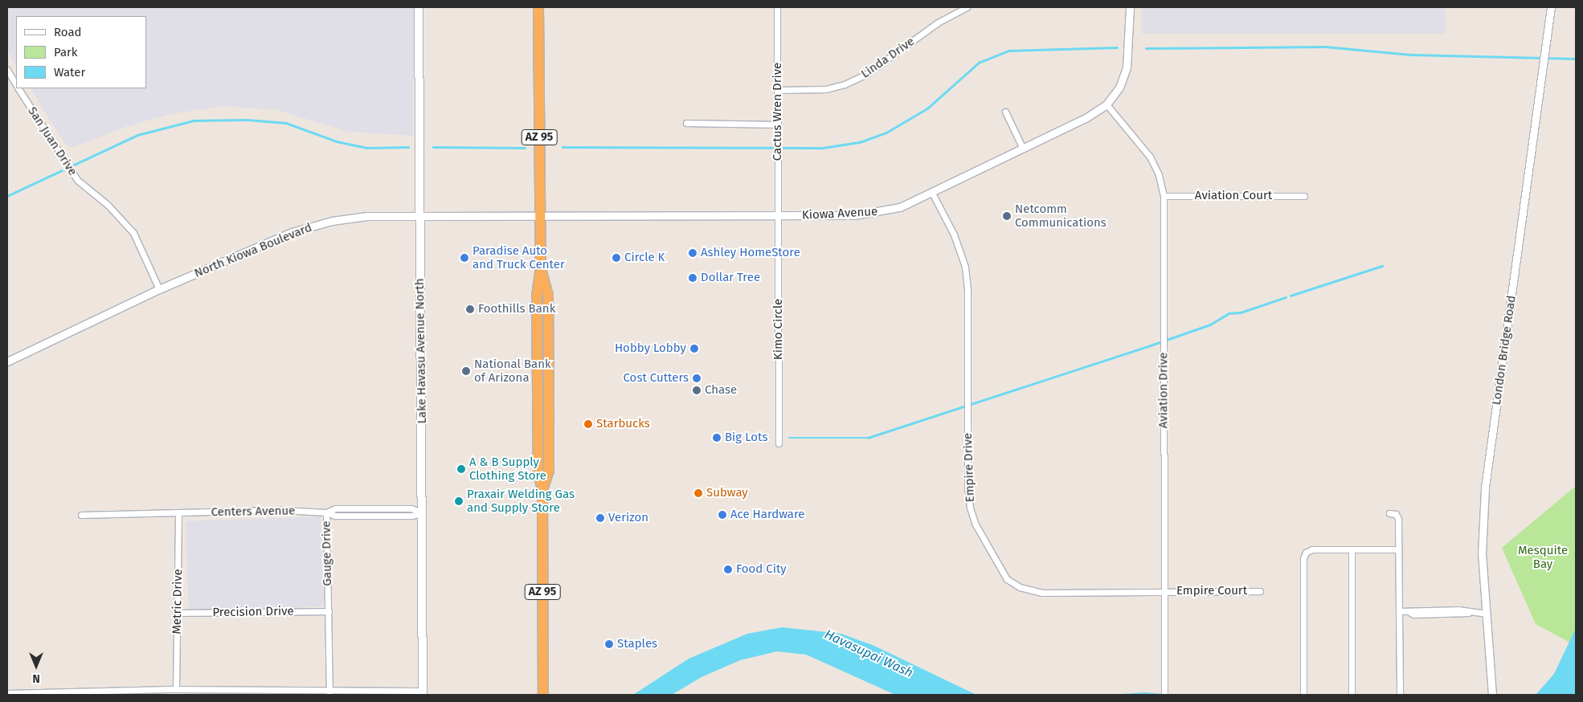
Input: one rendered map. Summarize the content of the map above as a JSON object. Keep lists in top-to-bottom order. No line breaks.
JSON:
{"streets":{"highway":["AZ 95"],"main road":["Lake Havasu Avenue North"],"street":["Linda Drive","Cactus Wren Drive","San Juan Drive","Aviation Court","Kiowa Avenue","North Kiowa Boulevard","Kimo Circle","London Bridge Road","Aviation Drive","Empire Drive","Centers Avenue","Gauge Drive","Empire Court","Metric Drive","Precision Drive"]},"crossings":[["Linda Drive","Cactus Wren Drive"],["Cactus Wren Drive","Kiowa Avenue"],["Cactus Wren Drive","Kimo Circle"],["AZ 95","Kiowa Avenue"],["AZ 95","North Kiowa Boulevard"],["San Juan Drive","North Kiowa Boulevard"],["Aviation Court","Aviation Drive"],["Kiowa Avenue","North Kiowa Boulevard"],["Kiowa Avenue","Kimo Circle"],["Kiowa Avenue","Aviation Drive"],["Kiowa Avenue","Empire Drive"],["North Kiowa Boulevard","Lake Havasu Avenue North"],["Lake Havasu Avenue North","Centers Avenue"],["Aviation Drive","Empire Drive"],["Aviation Drive","Empire Court"],["Empire Drive","Empire Court"],["Centers Avenue","Gauge Drive"],["Centers Avenue","Metric Drive"],["Gauge Drive","Precision Drive"],["Metric Drive","Precision Drive"]],"water":["Havasupai Wash"],"parks":["Mesquite Bay"],"places":["Netcomm Communications","Ashley HomeStore","Paradise Auto and Truck Center","Circle K","Dollar Tree","Foothills Bank","Hobby Lobby","National Bank of Arizona","Cost Cutters","Chase","Starbucks","Big Lots","A & B Supply Clothing Store","Subway","Praxair Welding Gas and Supply Store","Ace Hardware","Verizon","Food City","Staples"],"legend":["Road","Park","Water"],"north":"bottom"}
